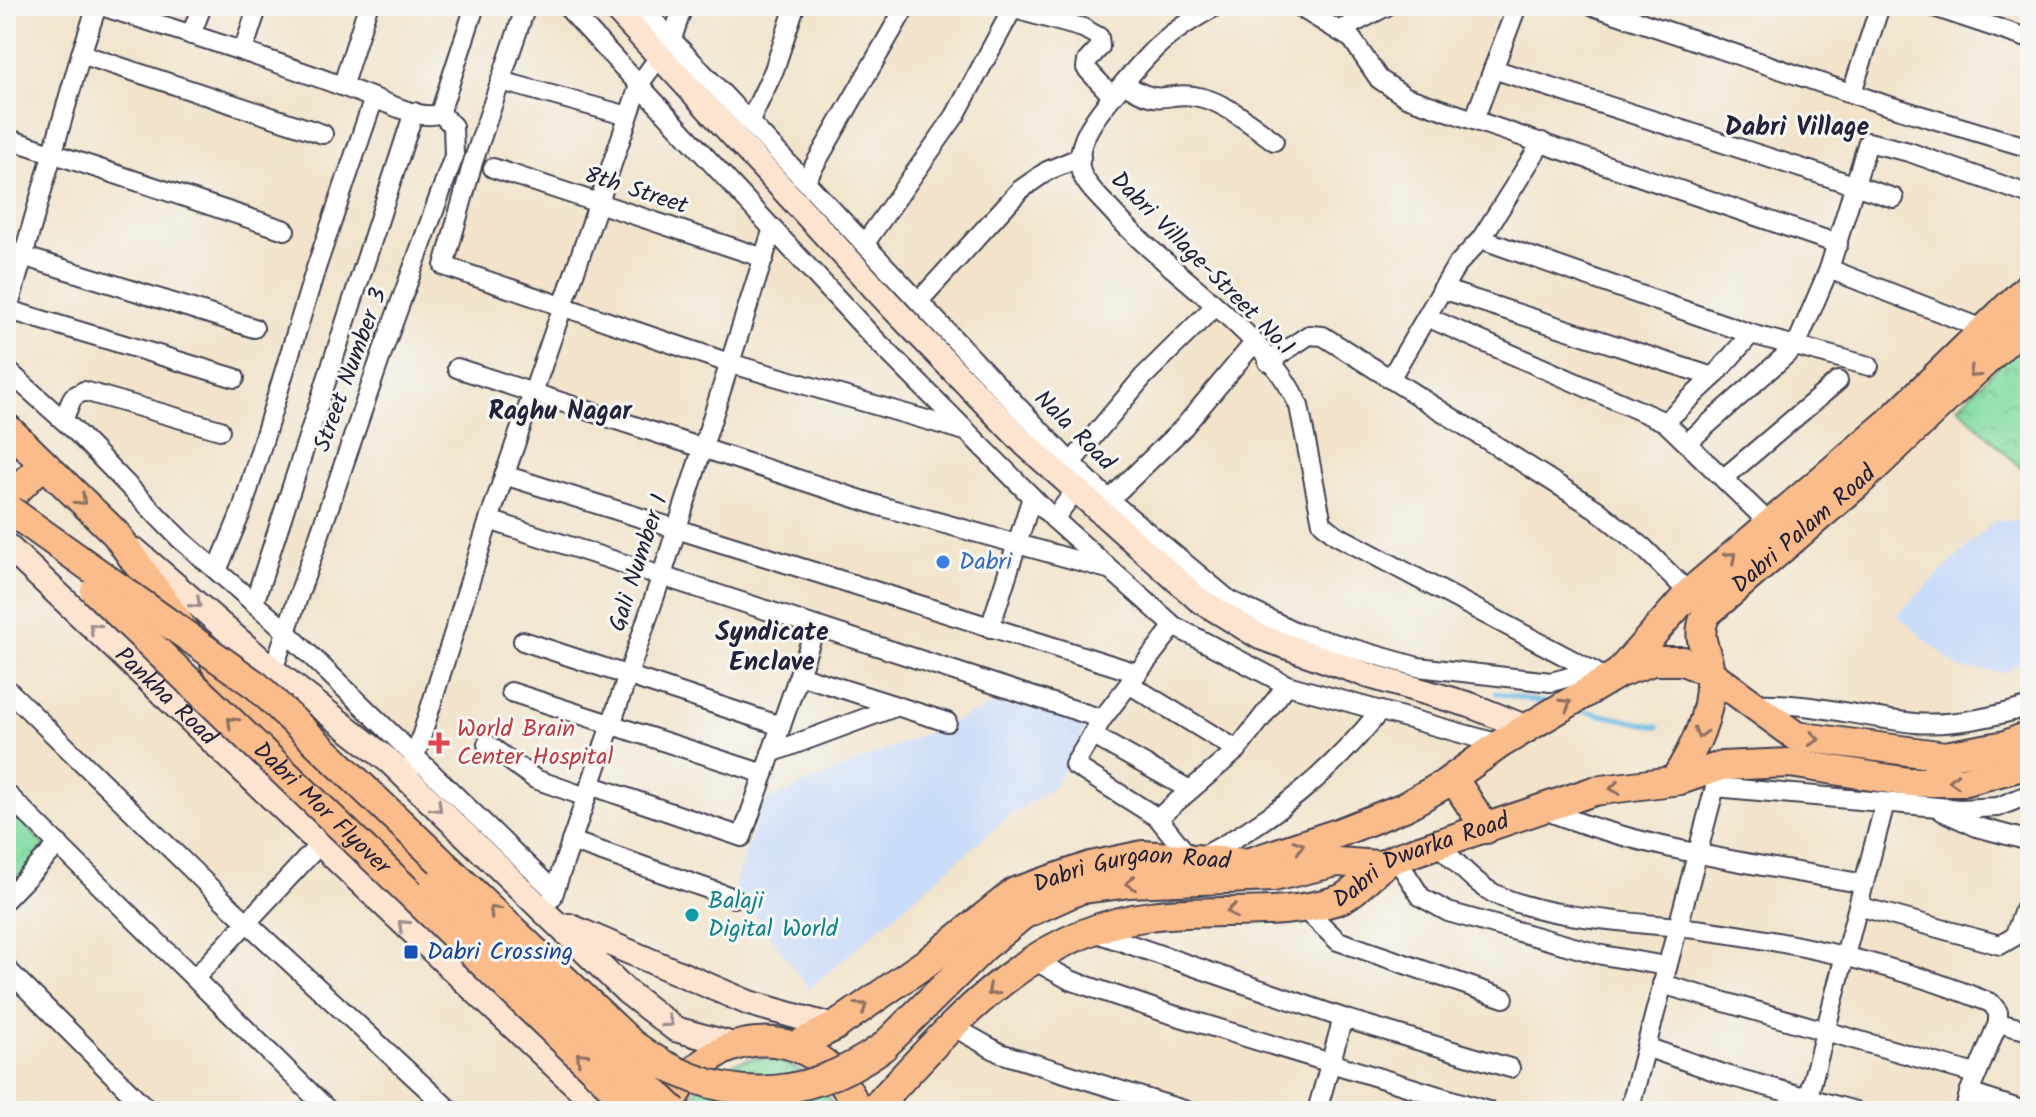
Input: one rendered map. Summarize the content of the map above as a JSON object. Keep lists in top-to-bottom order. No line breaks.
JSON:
{"streets":{"main road":["Dabri Palam Road","Pankha Road","Dabri Mor Flyover","Dabri Dwarka Road","Dabri Gurgaon Road"],"street":["8th Street","Dabri Village-Street No.1","Street Number 3","Nala Road","Gali Number 1"]},"crossings":[["8th Street","Gali Number 1"],["Dabri Village-Street No.1","Nala Road"],["Dabri Village-Street No.1","Dabri Palam Road"],["Dabri Village-Street No.1","Dabri Gurgaon Road"],["Nala Road","Dabri Palam Road"],["Nala Road","Dabri Gurgaon Road"],["Dabri Palam Road","Dabri Dwarka Road"],["Dabri Palam Road","Dabri Gurgaon Road"]],"one_way":["Dabri Gurgaon Road"],"districts":["Dabri Village","Raghu Nagar","Syndicate Enclave"],"places":{"other":["Dabri","Balaji Digital World"],"health":["World Brain Center Hospital"],"transit":["Dabri Crossing"]}}
